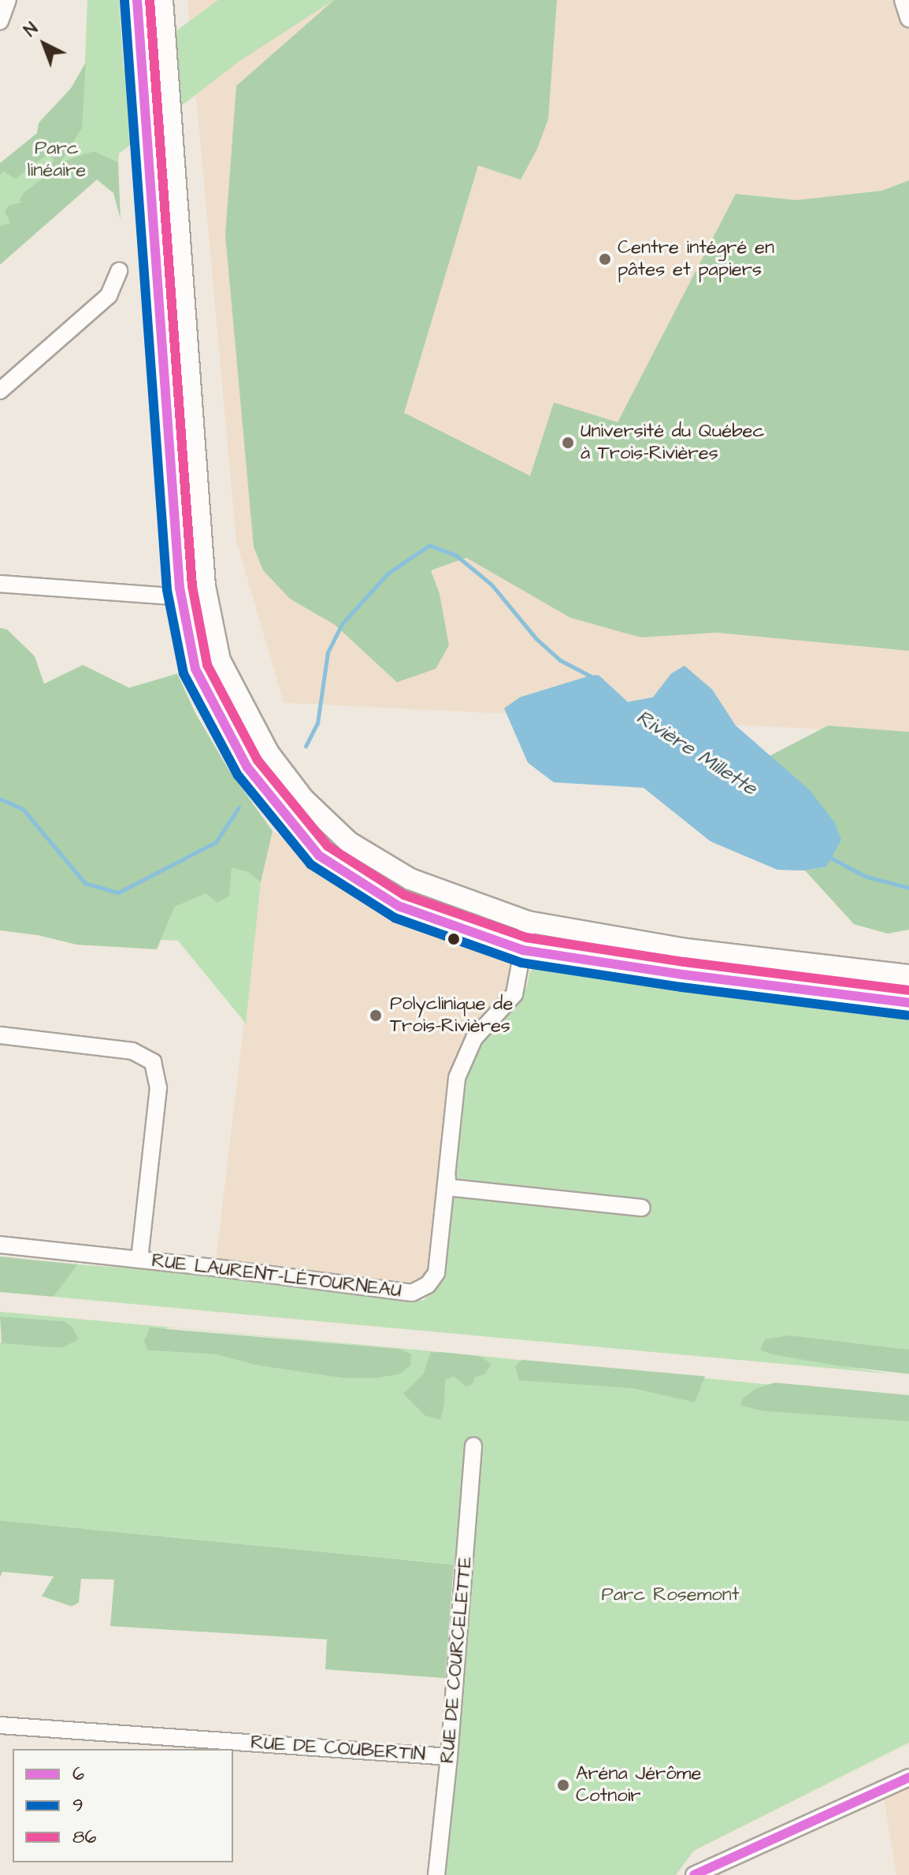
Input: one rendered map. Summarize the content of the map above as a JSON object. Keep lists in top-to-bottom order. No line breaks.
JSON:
{"streets":{"street":["RUE LAURENT-LÉTOURNEAU","RUE DE COURCELETTE","RUE DE COUBERTIN"]},"crossings":[["RUE DE COURCELETTE","RUE DE COUBERTIN"]],"water":["Rivière Millette"],"parks":["Parc linéaire","Parc Rosemont"],"places":["Centre intégré en pâtes et papiers","Université du Québec à Trois-Rivières","Polyclinique de Trois-Rivières","Aréna Jérôme Cotnoir"],"lines":["transit line 6","transit line 86","transit line 9"],"legend":["6","9","86"],"north":"top left"}
